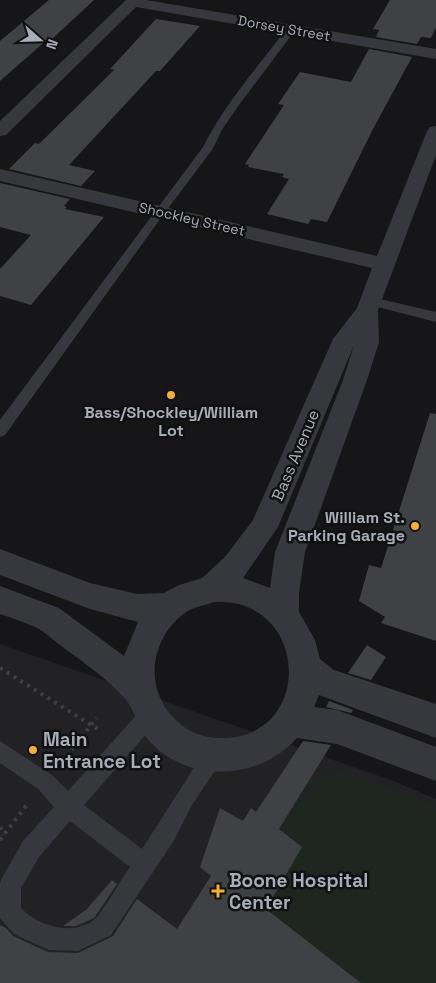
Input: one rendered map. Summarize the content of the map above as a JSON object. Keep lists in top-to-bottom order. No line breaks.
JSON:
{"streets":{"street":["Dorsey Street","Shockley Street","Bass Avenue"]},"crossings":[["Shockley Street","Bass Avenue"]],"places":{"other":["Bass/Shockley/William Lot","William St. Parking Garage","Main Entrance Lot"],"health":["Boone Hospital Center"]},"north":"right"}
